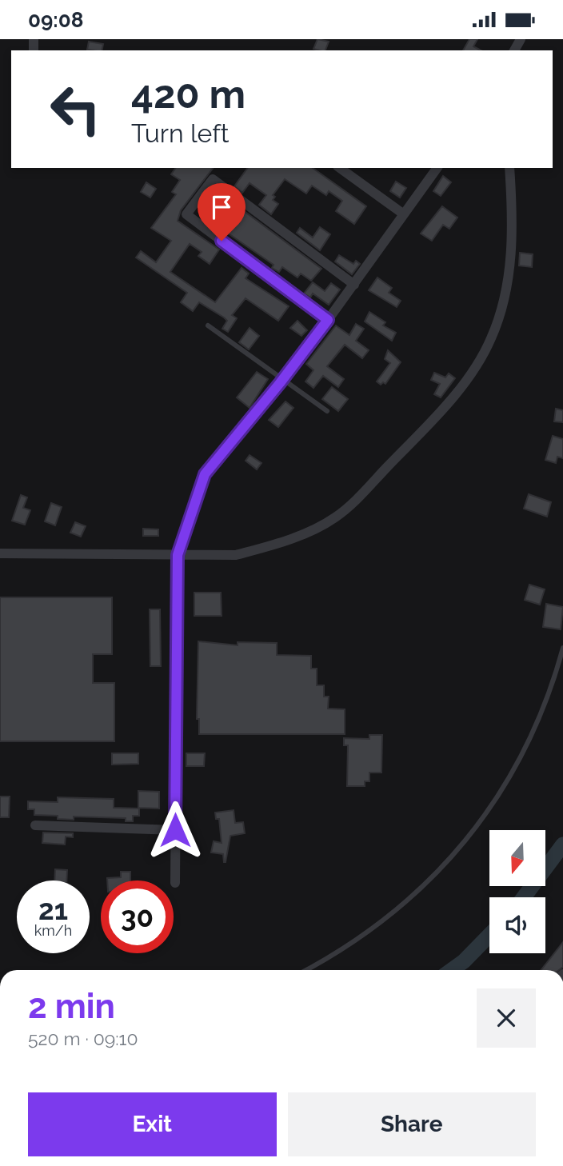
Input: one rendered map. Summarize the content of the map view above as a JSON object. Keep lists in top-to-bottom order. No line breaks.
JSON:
{"north":"bottom","page":{"status":"09:08","turn":["420 m","Turn left"],"speed":"21 km/h","limit":"30","heading":["2 min","520 m · 09:10"],"buttons":["Exit","Share"]}}
